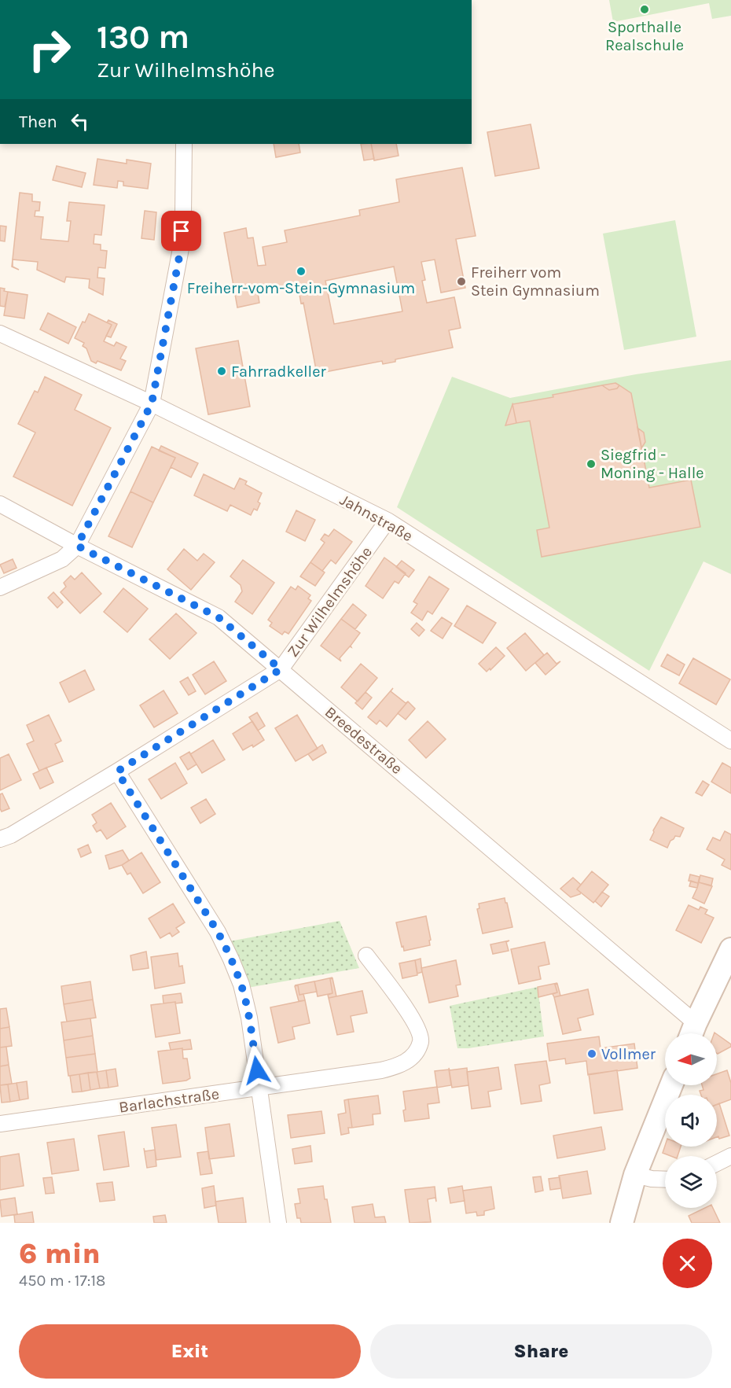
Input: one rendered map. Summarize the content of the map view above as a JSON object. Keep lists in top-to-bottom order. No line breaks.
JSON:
{"streets":{"street":["Jahnstraße","Zur Wilhelmshöhe","Breedestraße","Barlachstraße"]},"crossings":[["Jahnstraße","Zur Wilhelmshöhe"],["Zur Wilhelmshöhe","Breedestraße"]],"places":["Sporthalle Realschule","Freiherr-vom-Stein-Gymnasium","Freiherr vom Stein Gymnasium","Fahrradkeller","Siegfrid - Moning - Halle","Vollmer"],"north":"left","page":{"turn":["130 m","Zur Wilhelmshöhe"],"then":"Then","heading":["6 min","450 m · 17:18"],"buttons":["Exit","Share"]}}
